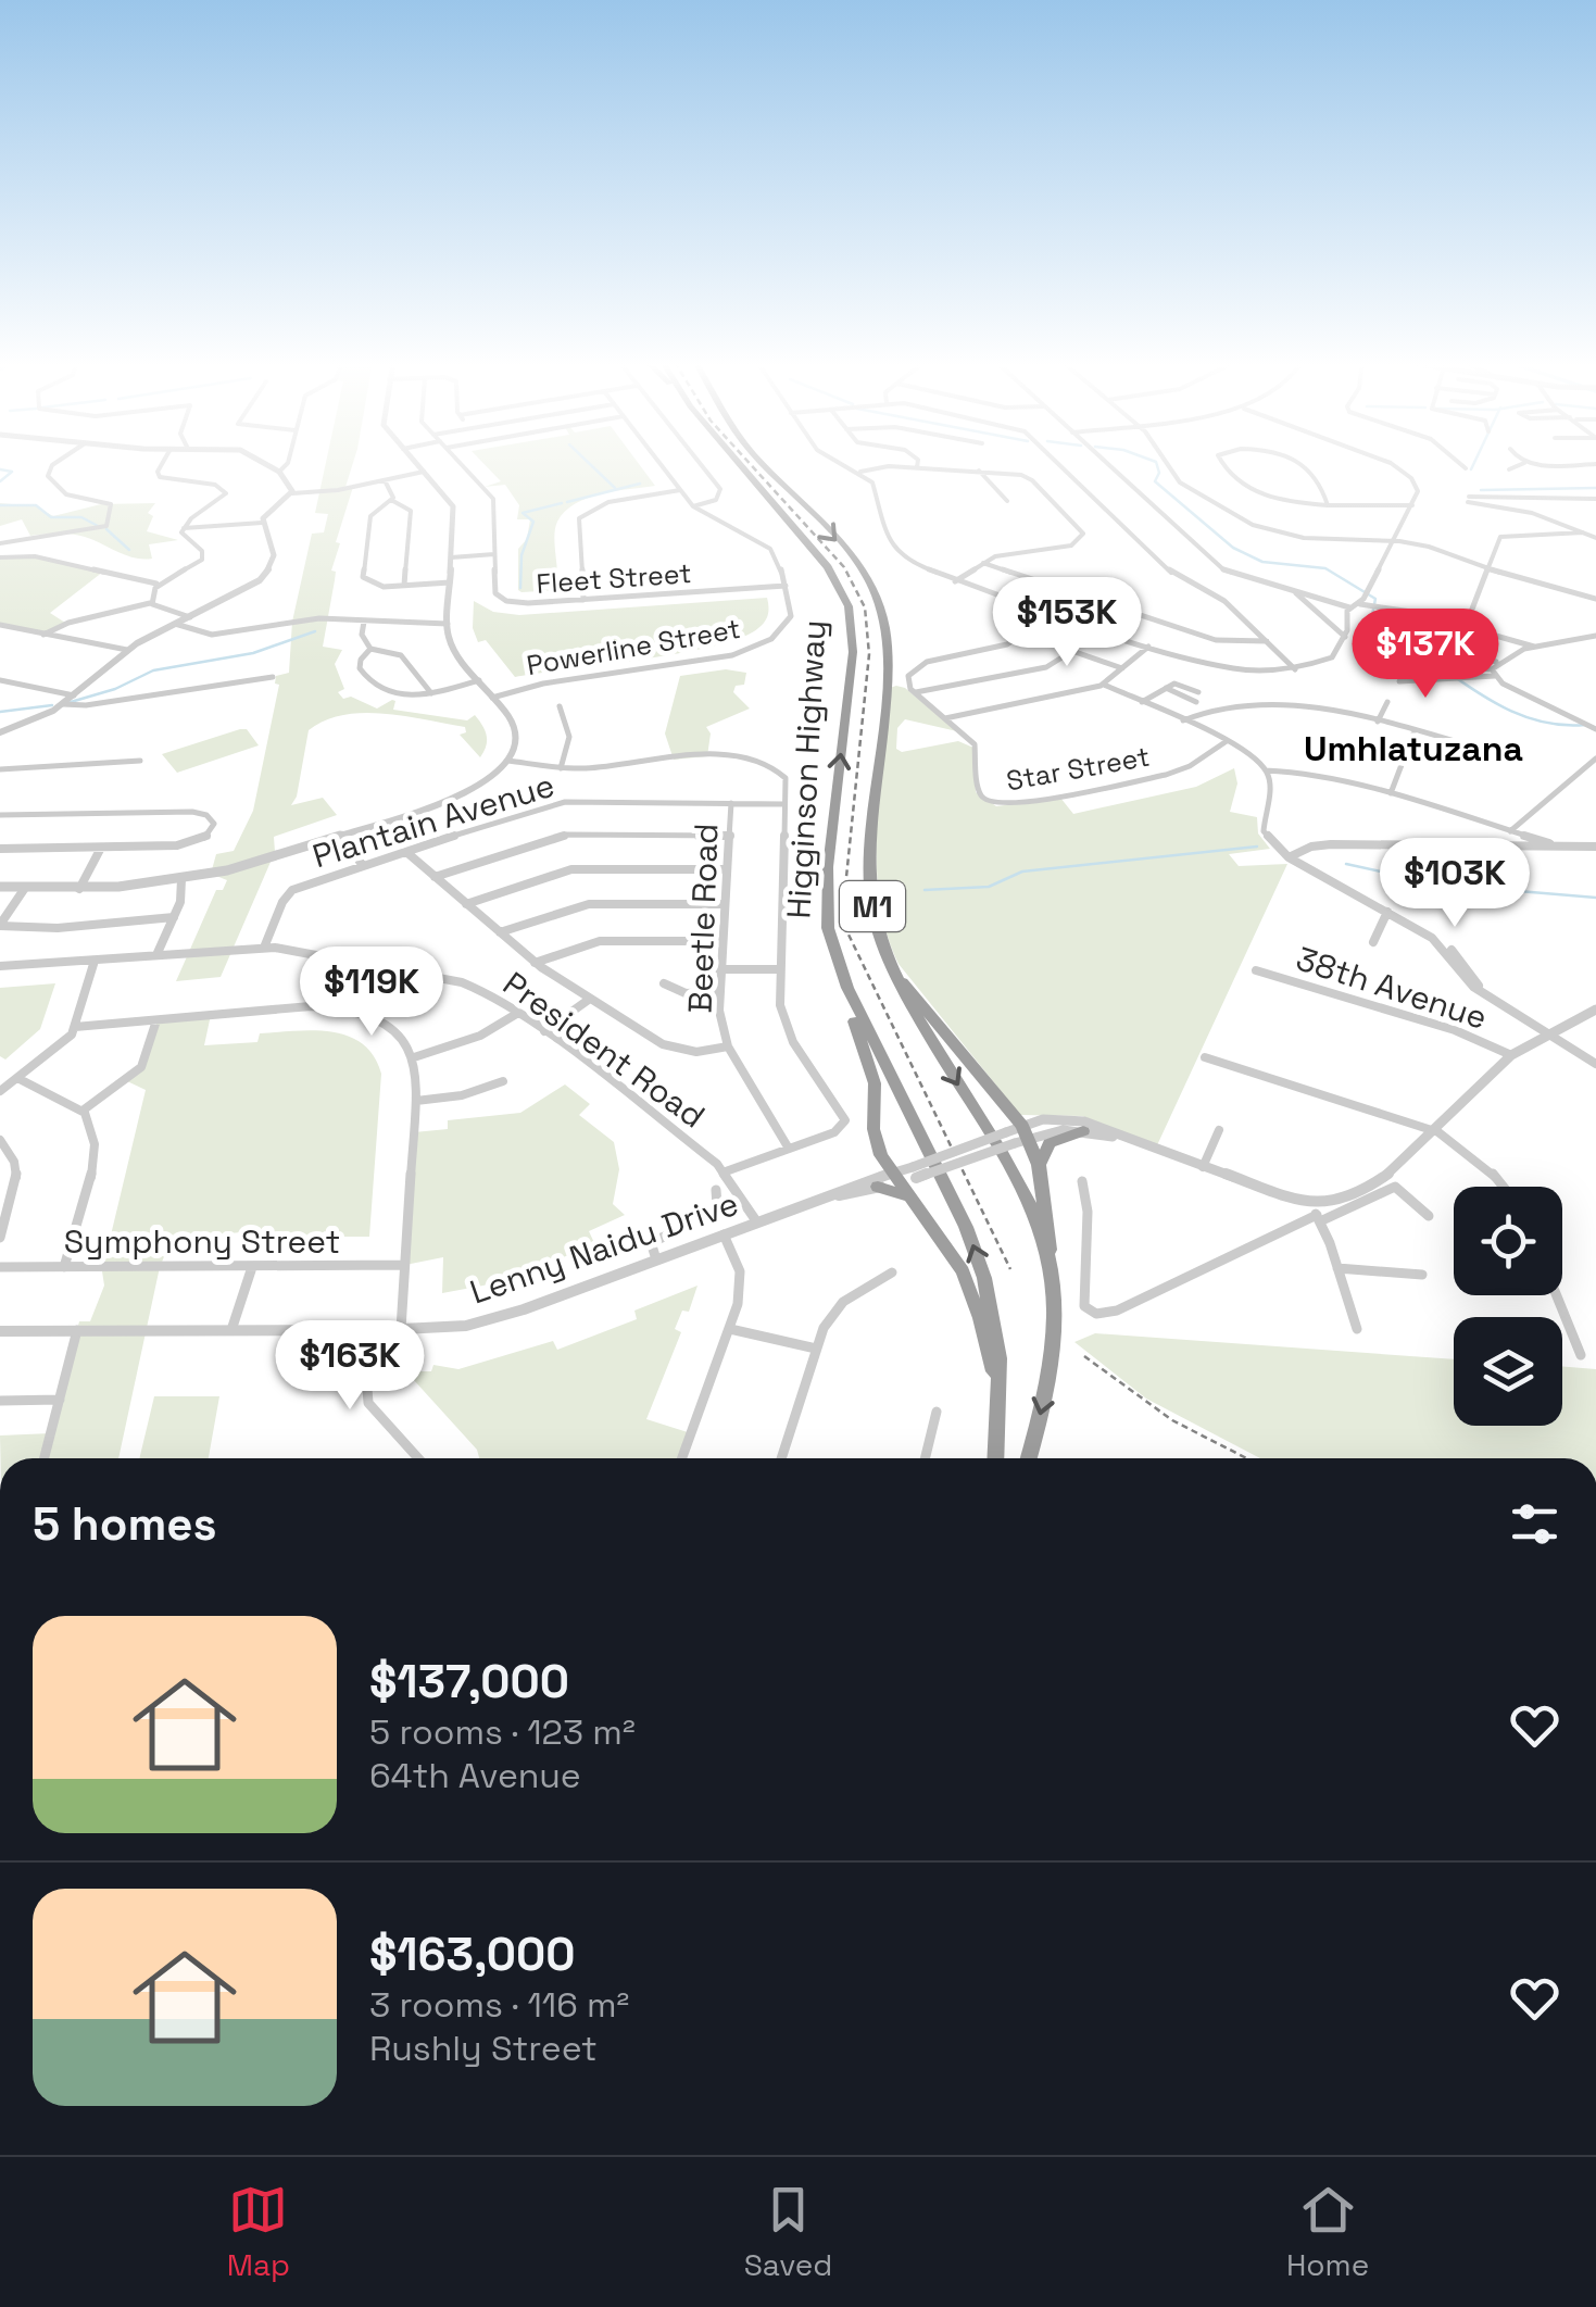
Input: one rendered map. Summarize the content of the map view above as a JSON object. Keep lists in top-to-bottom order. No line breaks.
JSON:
{"streets":{"highway":["Higginson Highway","M1"],"street":["Fleet Street","Powerline Street","Star Street","Plantain Avenue","Beetle Road","38th Avenue","President Road","Symphony Street","Lenny Naidu Drive"]},"crossings":[["Fleet Street","Powerline Street"],["Plantain Avenue","Beetle Road"],["Plantain Avenue","President Road"],["President Road","Lenny Naidu Drive"]],"districts":["Umhlatuzana"],"page":{"price":["$153K","$137K","$103K","$119K","$163K"],"heading":"5 homes","list":[{"name":"$137,000","note":"5 rooms · 123 m² · 64th Avenue"},{"name":"$163,000","note":"3 rooms · 116 m² · Rushly Street"}],"tabs":["Map","Saved","Home"]}}
